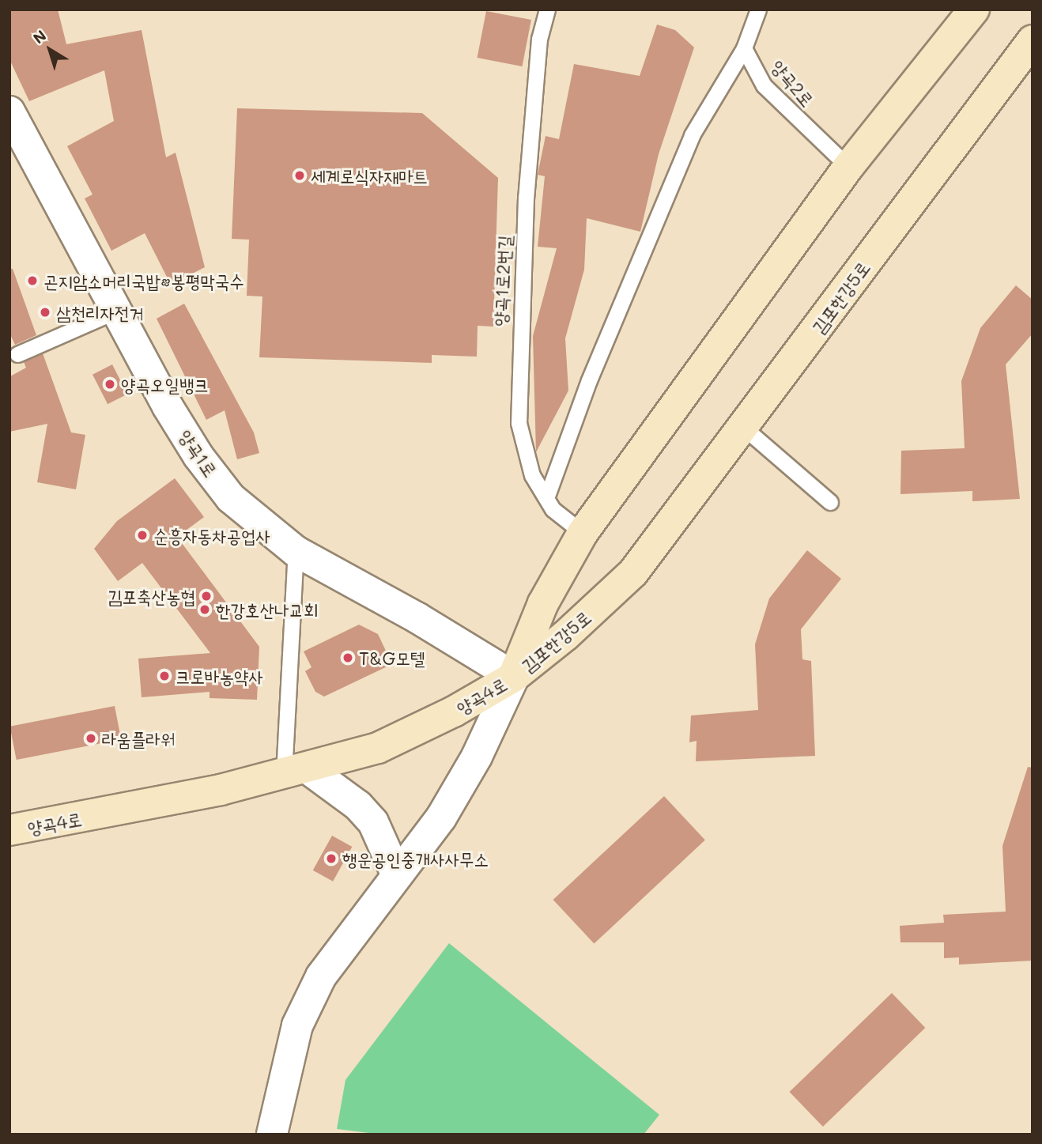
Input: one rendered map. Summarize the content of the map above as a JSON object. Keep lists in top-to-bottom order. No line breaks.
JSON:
{"streets":{"main road":["김포한강5로","양곡4로"],"street":["양곡1로"],"lane":["양곡2로","양곡1로2번길"]},"crossings":[["양곡2로","김포한강5로"],["양곡1로2번길","김포한강5로"],["김포한강5로","양곡1로"],["김포한강5로","양곡4로"],["양곡1로","양곡4로"]],"places":["세계로식자재마트","곤지암소머리국밥•봉평막국수","삼천리자전거","양곡오일뱅크","순흥자동차공업사","김포축산농협","한강호산나교회","T&G모텔","크로바농약사","라움플라워","행운공인중개사사무소"],"north":"top left"}
